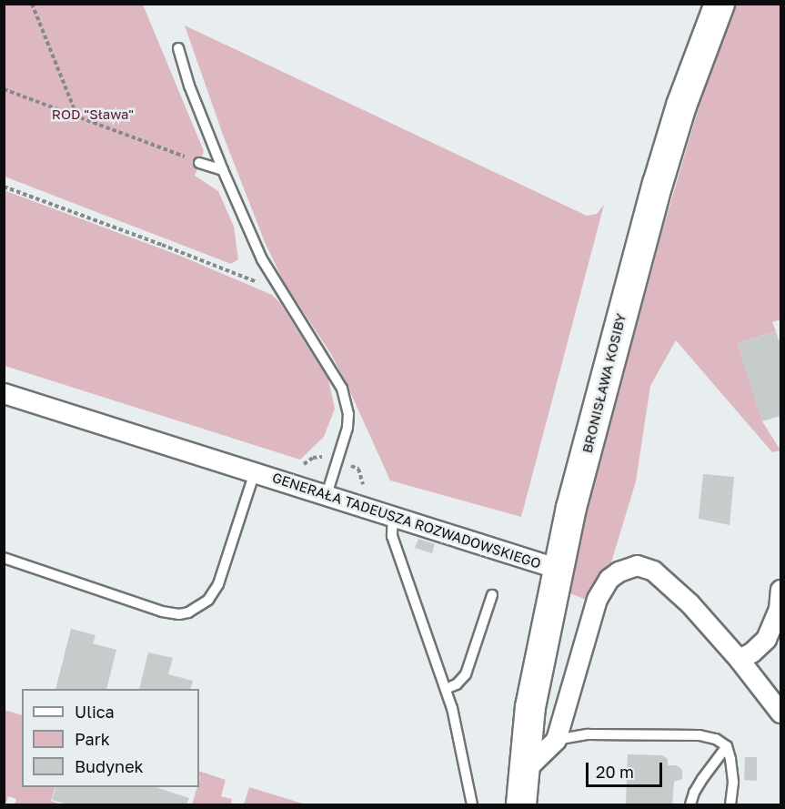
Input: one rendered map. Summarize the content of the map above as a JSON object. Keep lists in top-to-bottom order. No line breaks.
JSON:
{"streets":{"street":["BRONISŁAWA KOSIBY","GENERAŁA TADEUSZA ROZWADOWSKIEGO"]},"crossings":[["BRONISŁAWA KOSIBY","GENERAŁA TADEUSZA ROZWADOWSKIEGO"]],"parks":["ROD \"Sława\""],"legend":["Ulica","Park","Budynek"],"scale_bar":"20 m"}
